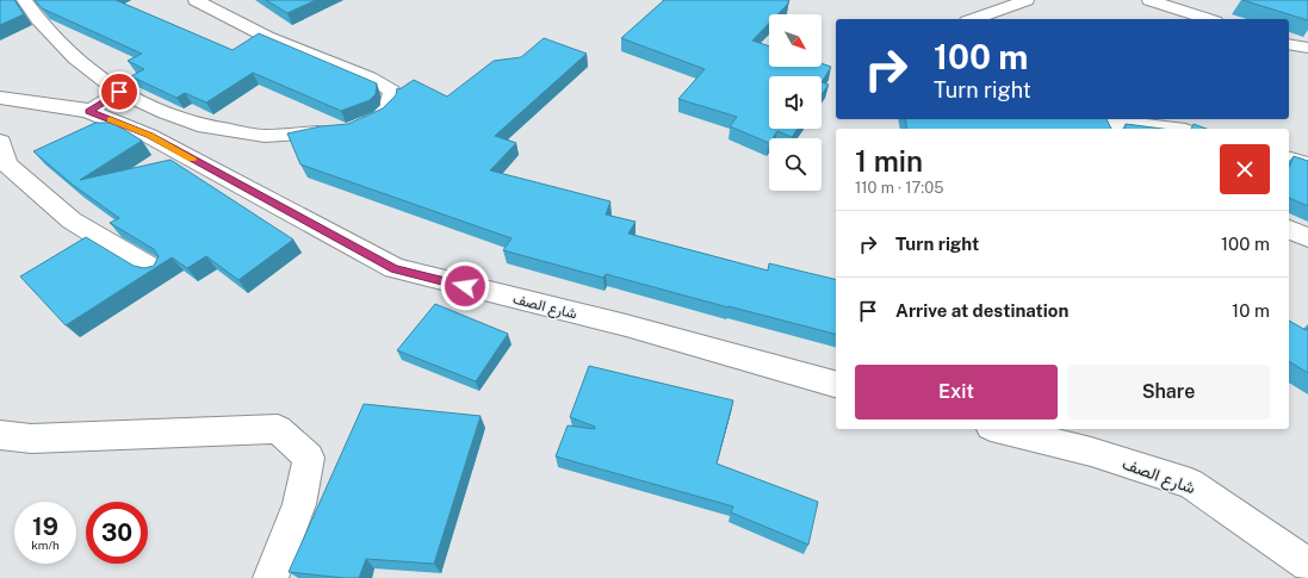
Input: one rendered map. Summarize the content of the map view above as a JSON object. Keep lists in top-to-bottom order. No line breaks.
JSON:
{"streets":{"street":["شارع الصف"]},"north":"bottom right","page":{"turn":["100 m","Turn right"],"heading":["1 min","110 m · 17:05"],"list":[{"name":"Turn right","value":"100 m"},{"name":"Arrive at destination","value":"10 m"}],"buttons":["Exit","Share"],"speed":"19 km/h","limit":"30"}}
